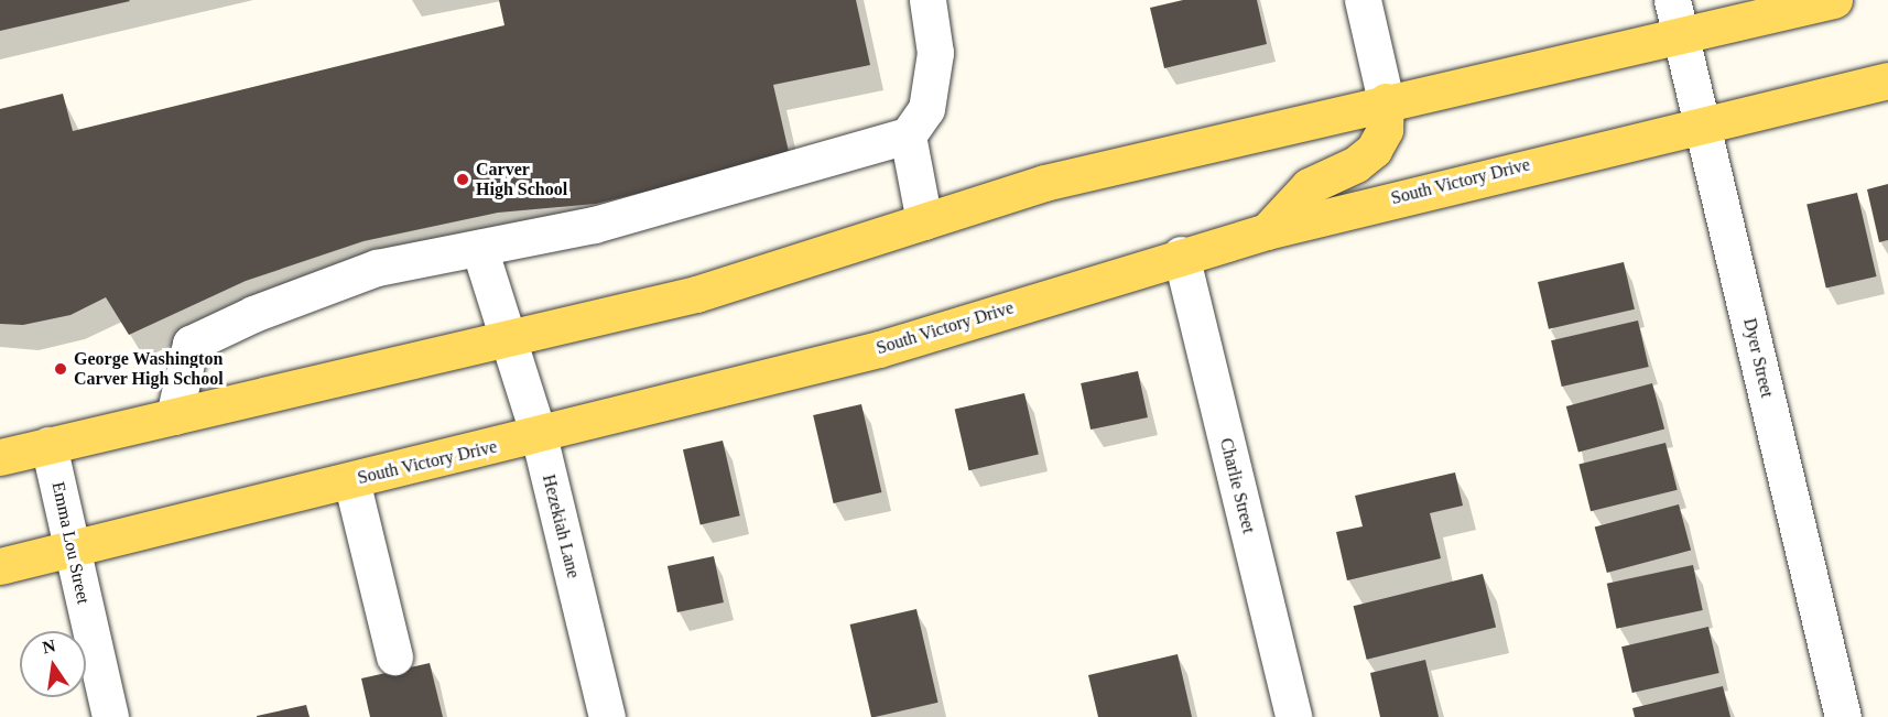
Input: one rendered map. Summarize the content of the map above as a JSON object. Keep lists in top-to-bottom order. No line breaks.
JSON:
{"streets":{"main road":["South Victory Drive"],"street":["Dyer Street","Charlie Street","Hezekiah Lane","Emma Lou Street"]},"crossings":[["South Victory Drive","Dyer Street"],["South Victory Drive","Charlie Street"],["South Victory Drive","Hezekiah Lane"],["South Victory Drive","Emma Lou Street"]],"places":["Carver High School","George Washington Carver High School"],"north":"top"}
